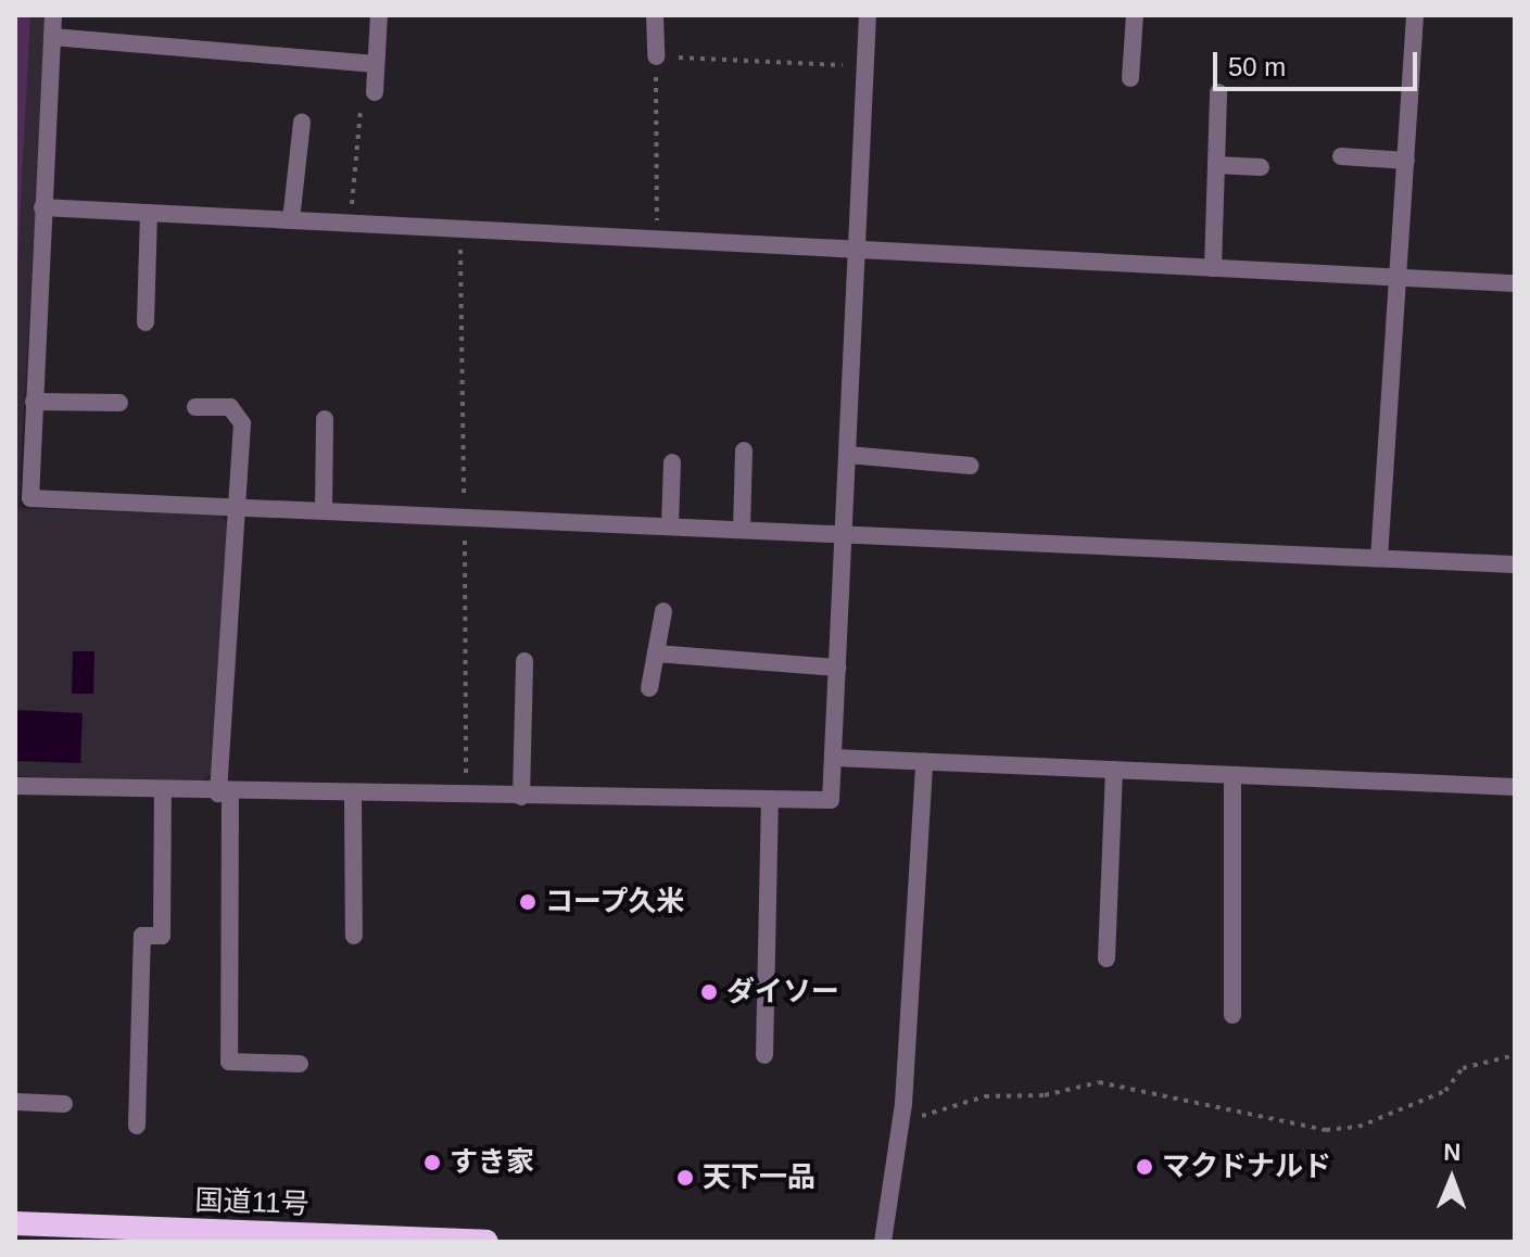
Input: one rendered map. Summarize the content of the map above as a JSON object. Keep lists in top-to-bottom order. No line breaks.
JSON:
{"streets":{"highway":["国道11号"]},"places":["コープ久米","ダイソー","すき家","マクドナルド","天下一品"],"scale_bar":"50 m","north":"top"}
